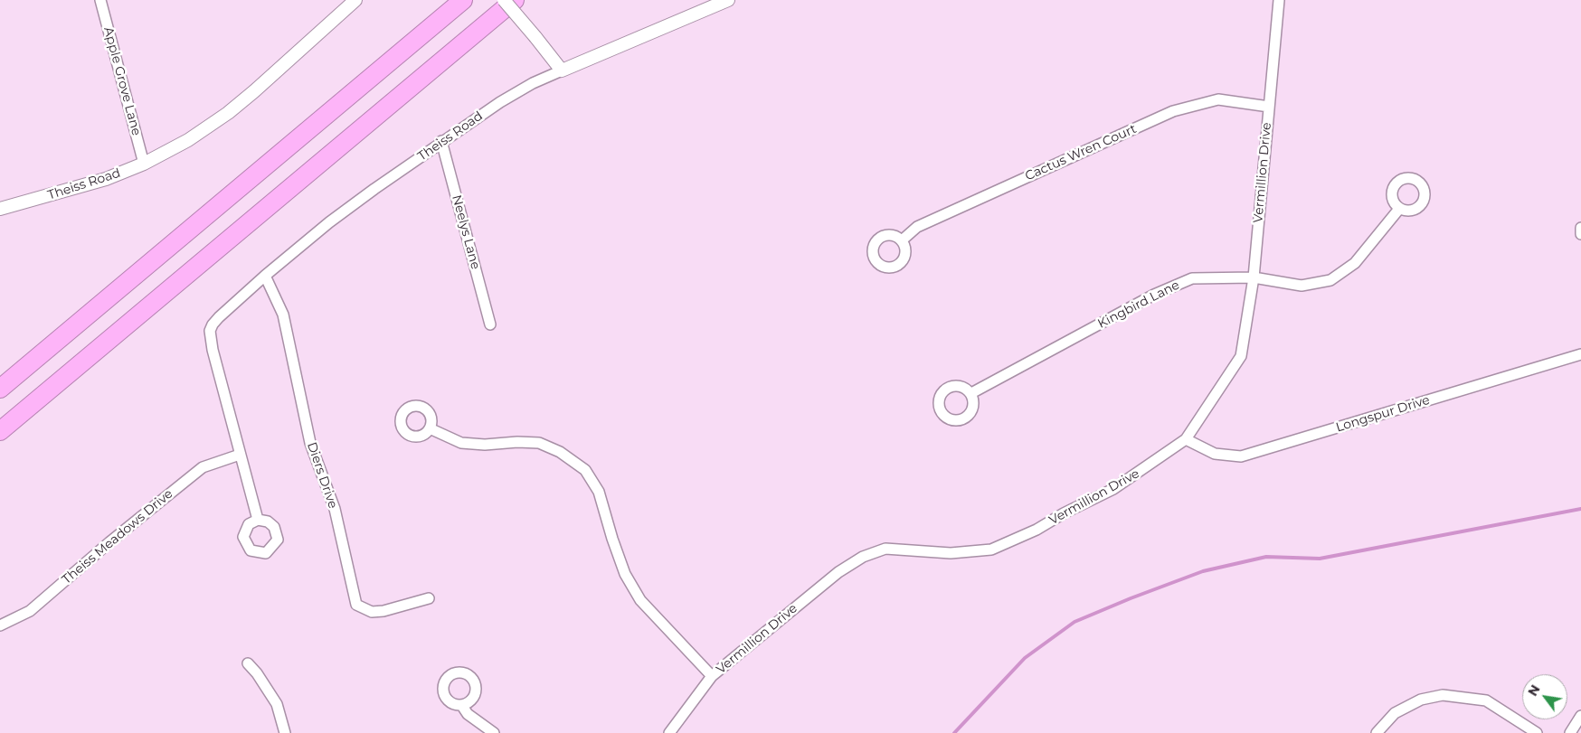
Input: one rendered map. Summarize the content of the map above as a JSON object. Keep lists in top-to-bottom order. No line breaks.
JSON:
{"streets":{"street":["Apple Grove Lane","Theiss Road","Cactus Wren Court","Vermillion Drive","Neelys Lane","Kingbird Lane","Longspur Drive","Diers Drive","Theiss Meadows Drive"]},"crossings":[["Apple Grove Lane","Theiss Road"],["Theiss Road","Neelys Lane"],["Theiss Road","Diers Drive"],["Theiss Road","Theiss Meadows Drive"],["Cactus Wren Court","Vermillion Drive"],["Vermillion Drive","Kingbird Lane"],["Vermillion Drive","Longspur Drive"]],"north":"top left"}
